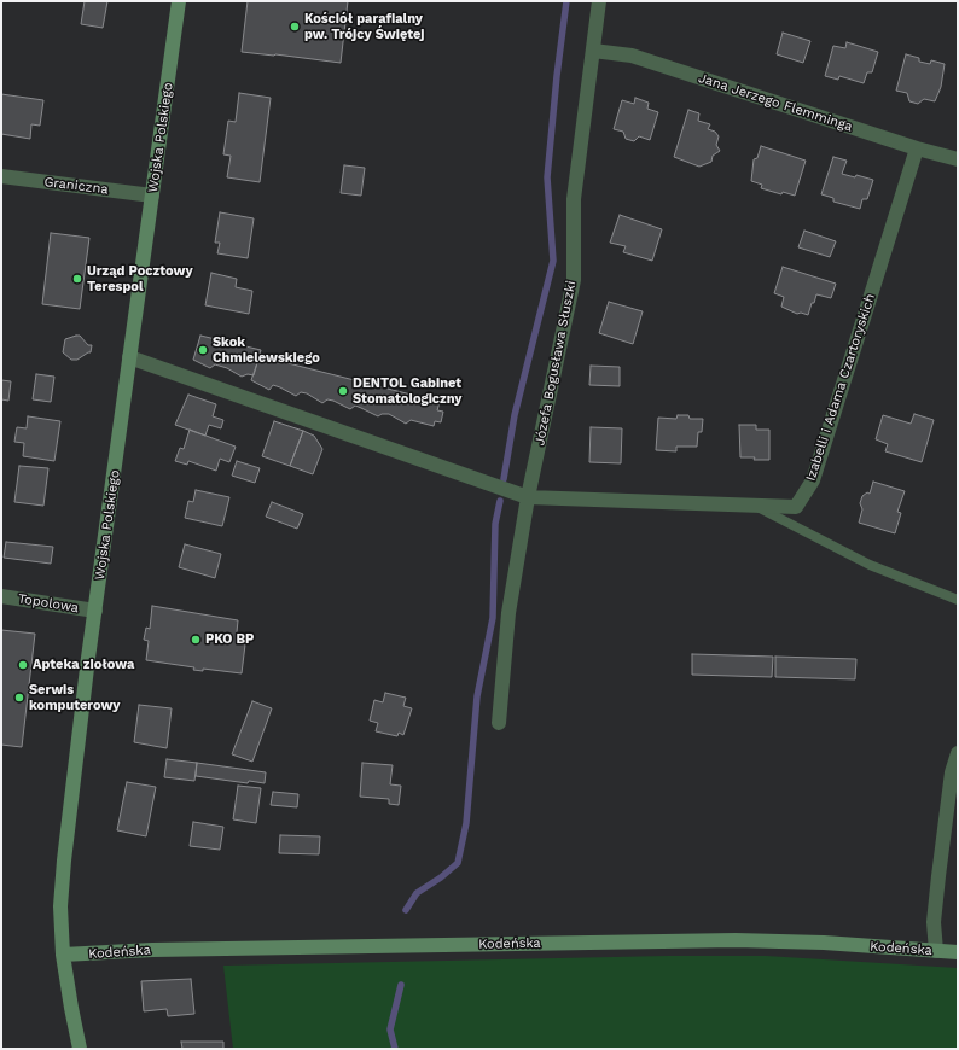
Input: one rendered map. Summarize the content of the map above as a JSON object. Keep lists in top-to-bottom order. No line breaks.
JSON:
{"streets":{"main road":["Wojska Polskiego","Kodeńska"],"street":["Jana Jerzego Flemminga","Graniczna","Józefa Bogusława Słuszki","Izabelli i Adama Czartoryskich","Topolowa"]},"crossings":[["Jana Jerzego Flemminga","Józefa Bogusława Słuszki"],["Jana Jerzego Flemminga","Izabelli i Adama Czartoryskich"],["Wojska Polskiego","Graniczna"],["Wojska Polskiego","Izabelli i Adama Czartoryskich"],["Wojska Polskiego","Topolowa"],["Wojska Polskiego","Kodeńska"],["Józefa Bogusława Słuszki","Izabelli i Adama Czartoryskich"]],"places":["Kościół parafialny pw. Trójcy Świętej","Urząd Pocztowy Terespol","Skok Chmielewskiego","DENTOL Gabinet Stomatologiczny","PKO BP","Apteka ziołowa","Serwis komputerowy"]}
